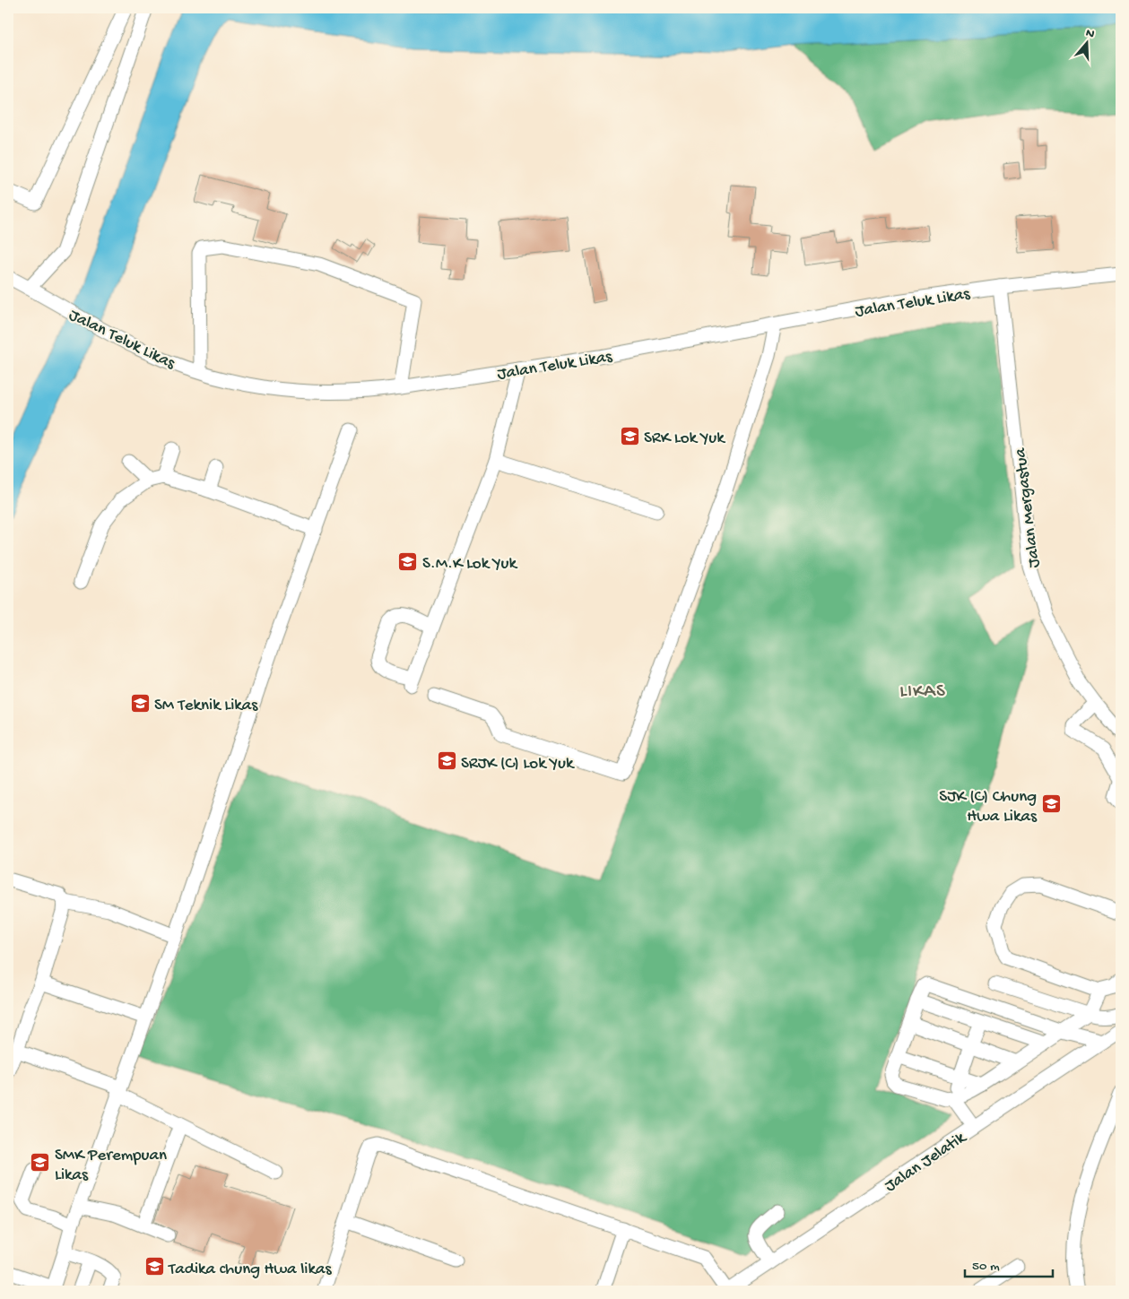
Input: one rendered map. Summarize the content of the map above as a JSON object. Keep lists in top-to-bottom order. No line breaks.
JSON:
{"streets":{"street":["Jalan Teluk Likas","Jalan Mergastua","Jalan Jelatik"]},"crossings":[["Jalan Teluk Likas","Jalan Mergastua"]],"districts":["LIKAS"],"places":{"school or university":["SRK Lok Yuk","S.M.K Lok Yuk","SM Teknik Likas","SRJK (C) Lok Yuk","SJK (C) Chung Hwa Likas","SMK Perempuan Likas","Tadika chung Hwa likas"]},"scale_bar":"50 m","north":"top"}
